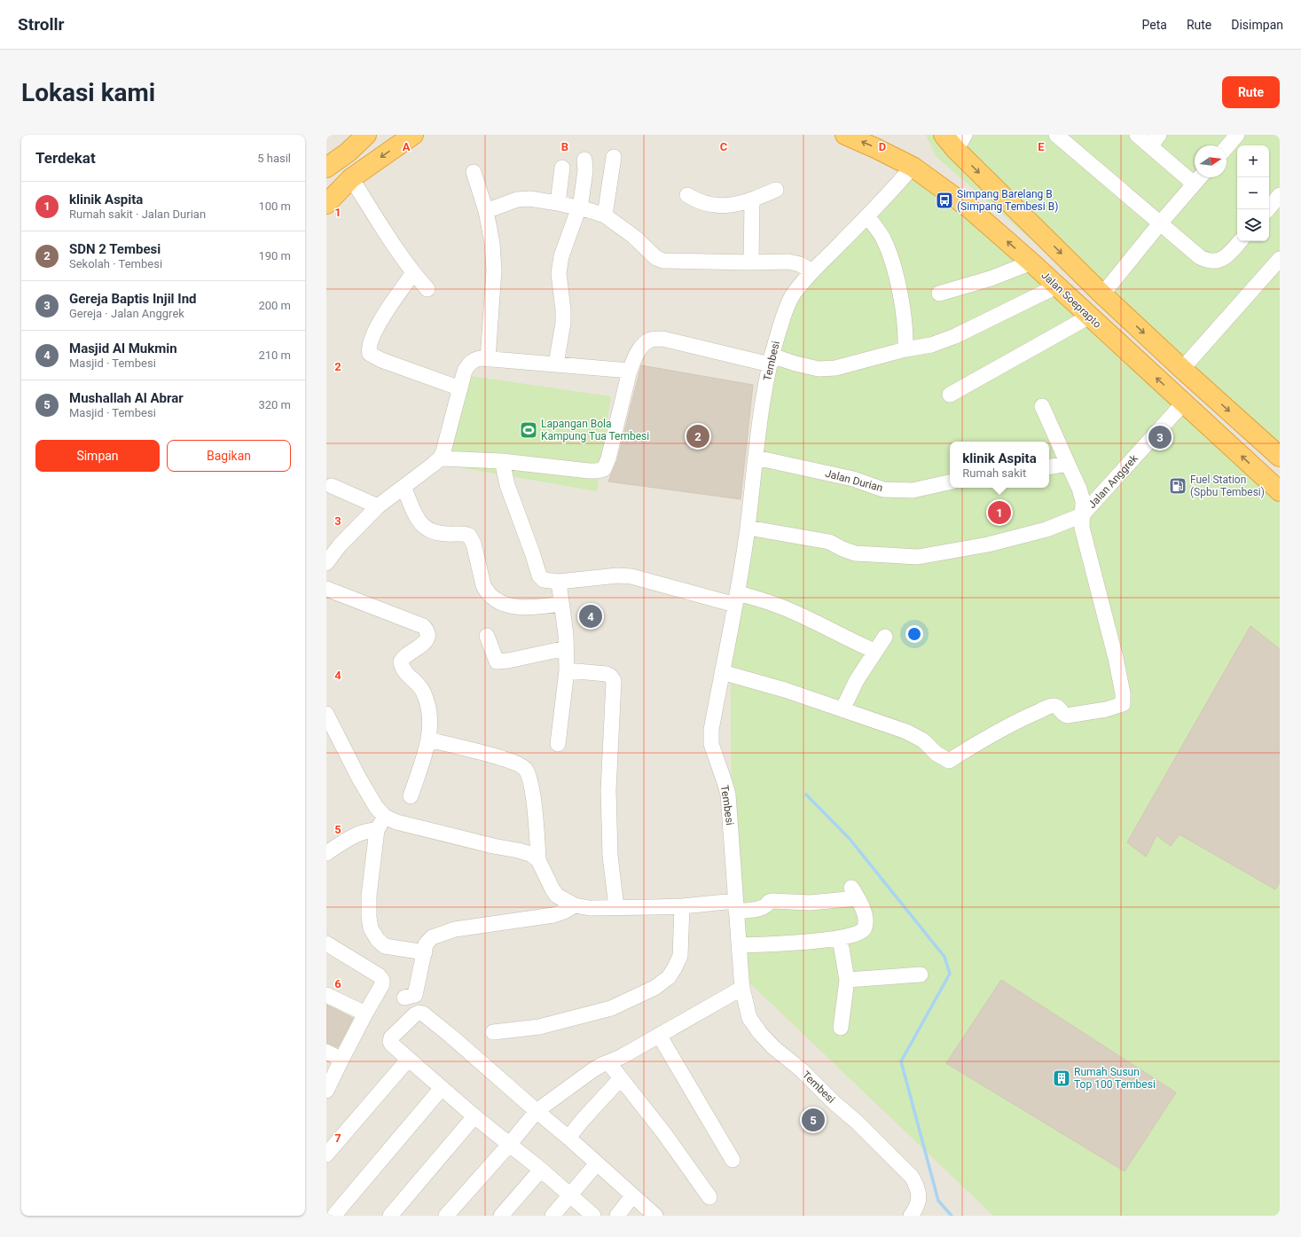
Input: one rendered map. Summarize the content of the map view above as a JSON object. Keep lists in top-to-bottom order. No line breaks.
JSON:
{"streets":{"highway":["Jalan Soeprapto"],"street":["Tembesi","Jalan Durian","Jalan Anggrek"]},"crossings":[["Jalan Soeprapto","Tembesi"],["Jalan Soeprapto","Jalan Anggrek"],["Tembesi","Jalan Durian"],["Tembesi","Jalan Anggrek"]],"places":{"bus stop":["Simpang Barelang B (Simpang Tembesi B)"],"sports":["Lapangan Bola Kampung Tua Tembesi"],"fuel station":["Fuel Station (Spbu Tembesi)"],"building":["Rumah Susun Top 100 Tembesi"]},"north":"right","page":{"header":"Strollr","nav":["Peta","Rute","Disimpan"],"buttons":["Rute",["Simpan","Bagikan"]],"title":"Lokasi kami","heading":["Terdekat","5 hasil"],"map_buttons":["+","−"],"list":[{"mark":"1","name":"klinik Aspita","note":"Rumah sakit · Jalan Durian","value":"100 m"},{"mark":"2","name":"SDN 2 Tembesi","note":"Sekolah · Tembesi","value":"190 m"},{"mark":"3","name":"Gereja Baptis Injil Ind","note":"Gereja · Jalan Anggrek","value":"200 m"},{"mark":"4","name":"Masjid Al Mukmin","note":"Masjid · Tembesi","value":"210 m"},{"mark":"5","name":"Mushallah Al Abrar","note":"Masjid · Tembesi","value":"320 m"}],"pins":["2","3","1","4","5"],"popup":["klinik Aspita","Rumah sakit"]},"grid":{"columns":["A","B","C","D","E"],"rows":["1","2","3","4","5","6","7"]}}
